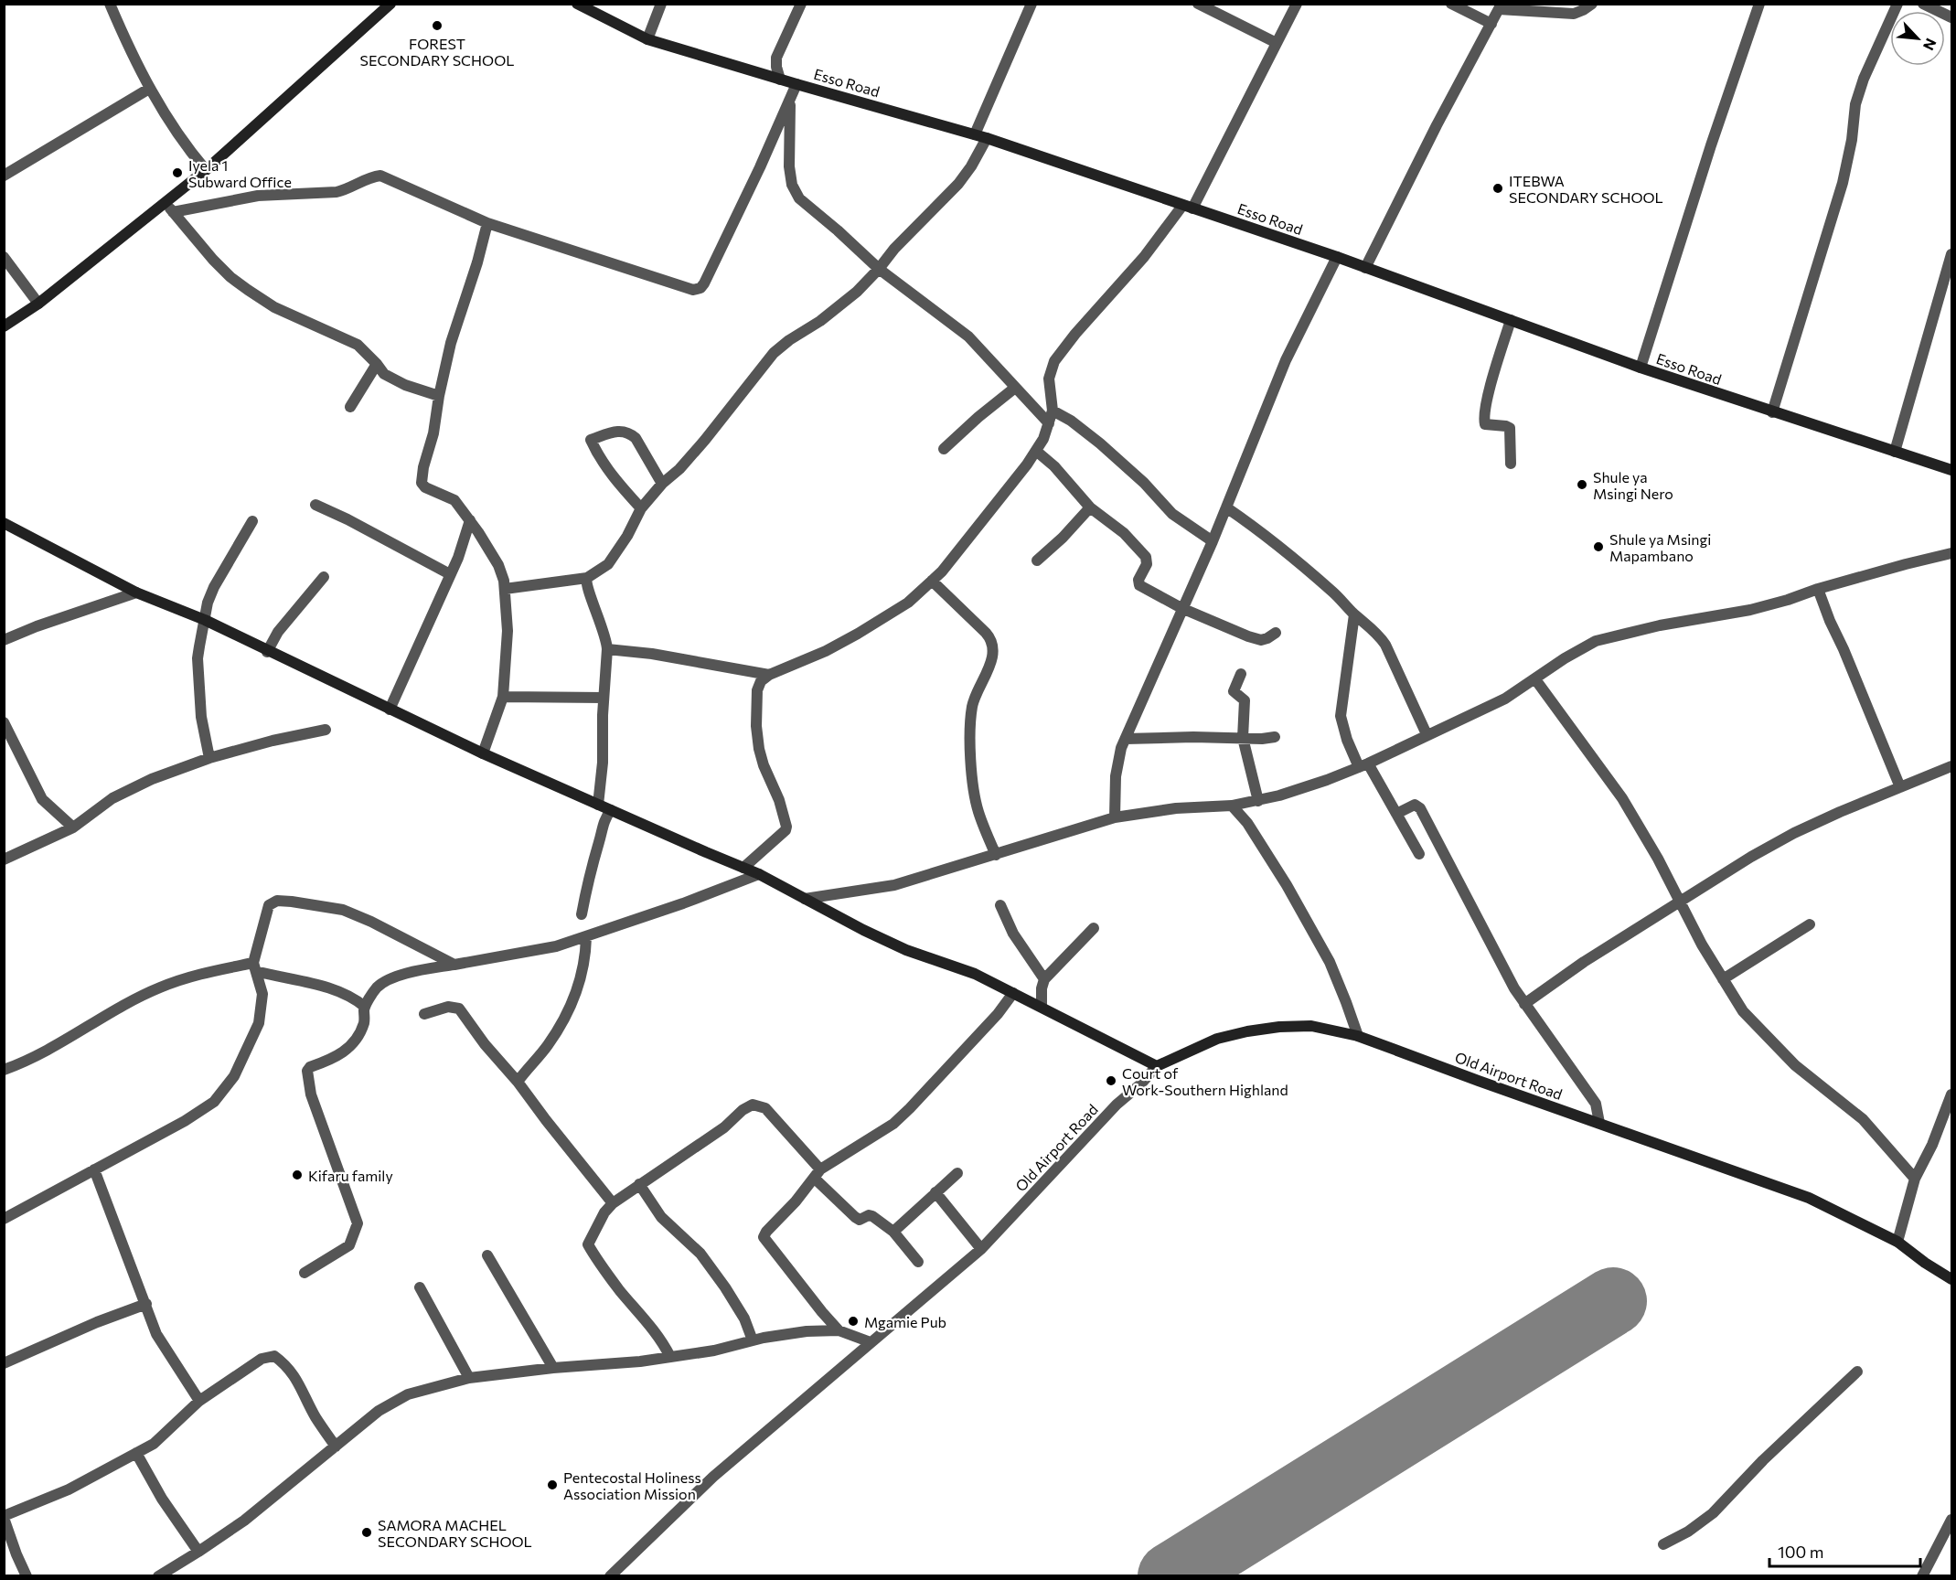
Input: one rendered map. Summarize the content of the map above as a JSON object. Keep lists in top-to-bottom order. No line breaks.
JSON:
{"streets":{"street":["Esso Road","Old Airport Road"]},"places":["FOREST SECONDARY SCHOOL","Iyela 1 Subward Office","ITEBWA SECONDARY SCHOOL","Shule ya Msingi Nero","Shule ya Msingi Mapambano","Court of Work-Southern Highland","Kifaru family","Mgamie Pub","Pentecostal Holiness Association Mission","SAMORA MACHEL SECONDARY SCHOOL"],"scale_bar":"100 m","north":"bottom right"}
